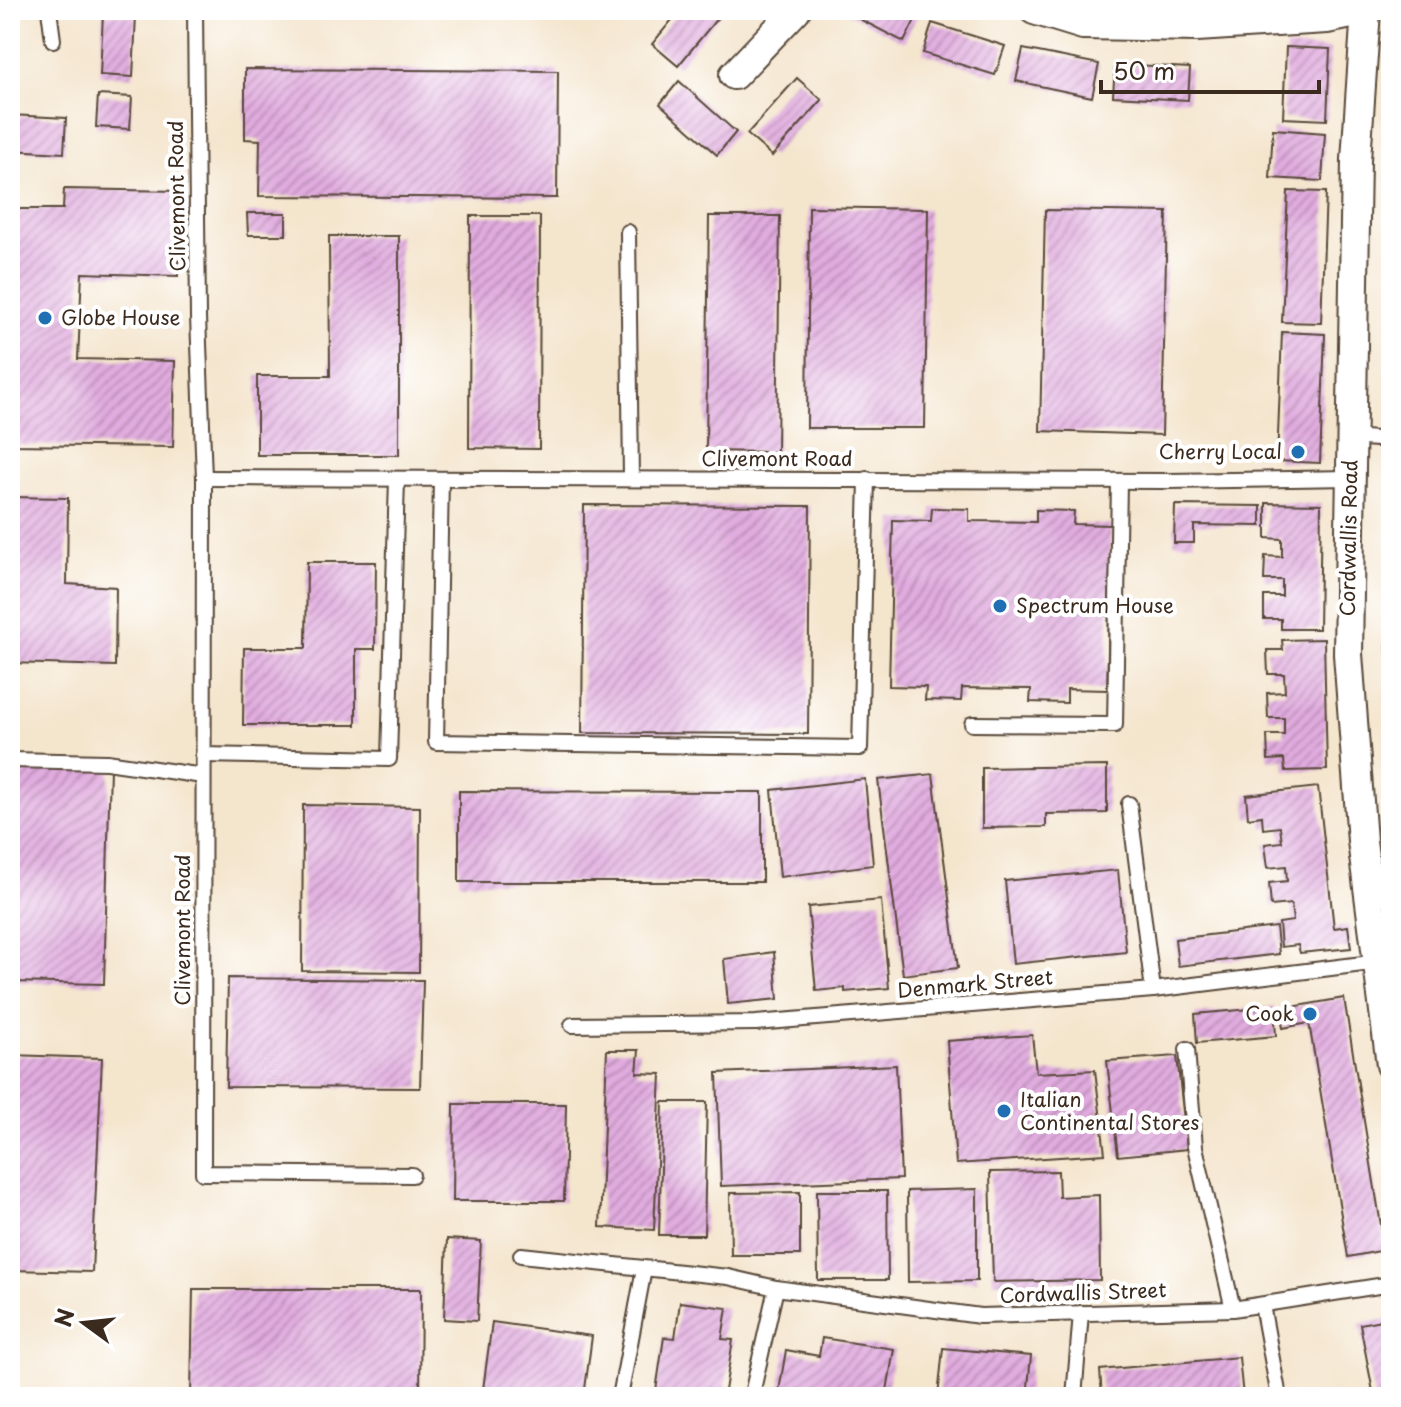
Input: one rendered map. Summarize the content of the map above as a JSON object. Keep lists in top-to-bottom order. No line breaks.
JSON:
{"streets":{"street":["Cordwallis Road"],"lane":["Clivemont Road","Denmark Street","Cordwallis Street"]},"crossings":[["Clivemont Road","Cordwallis Road"],["Cordwallis Road","Denmark Street"]],"places":["Globe House","Cherry Local","Spectrum House","Cook","Italian Continental Stores"],"scale_bar":"50 m","north":"left"}
